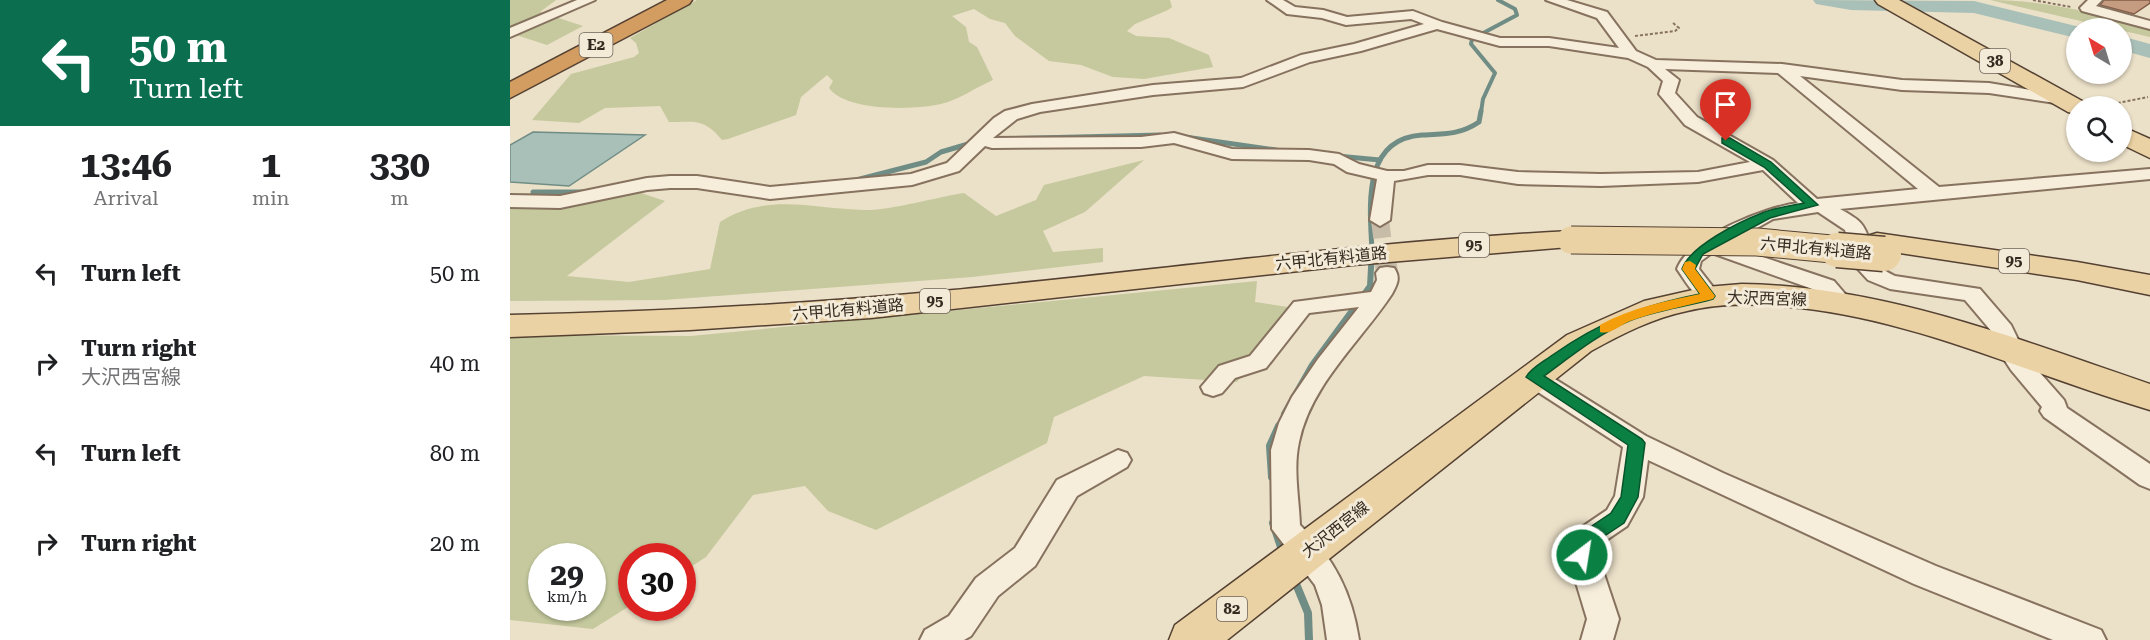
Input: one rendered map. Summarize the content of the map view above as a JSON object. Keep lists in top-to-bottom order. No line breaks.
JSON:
{"streets":{"highway":["E2"],"main road":["38","95","六甲北有料道路","大沢西宮線","82"]},"north":"top left","page":{"turn":["50 m","Turn left"],"eta":["13:46","Arrival","1","min","330","m"],"list":[{"name":"Turn left","value":"50 m"},{"name":"Turn right","note":"大沢西宮線","value":"40 m"},{"name":"Turn left","value":"80 m"},{"name":"Turn right","value":"20 m"}],"speed":"29 km/h","limit":"30"}}
